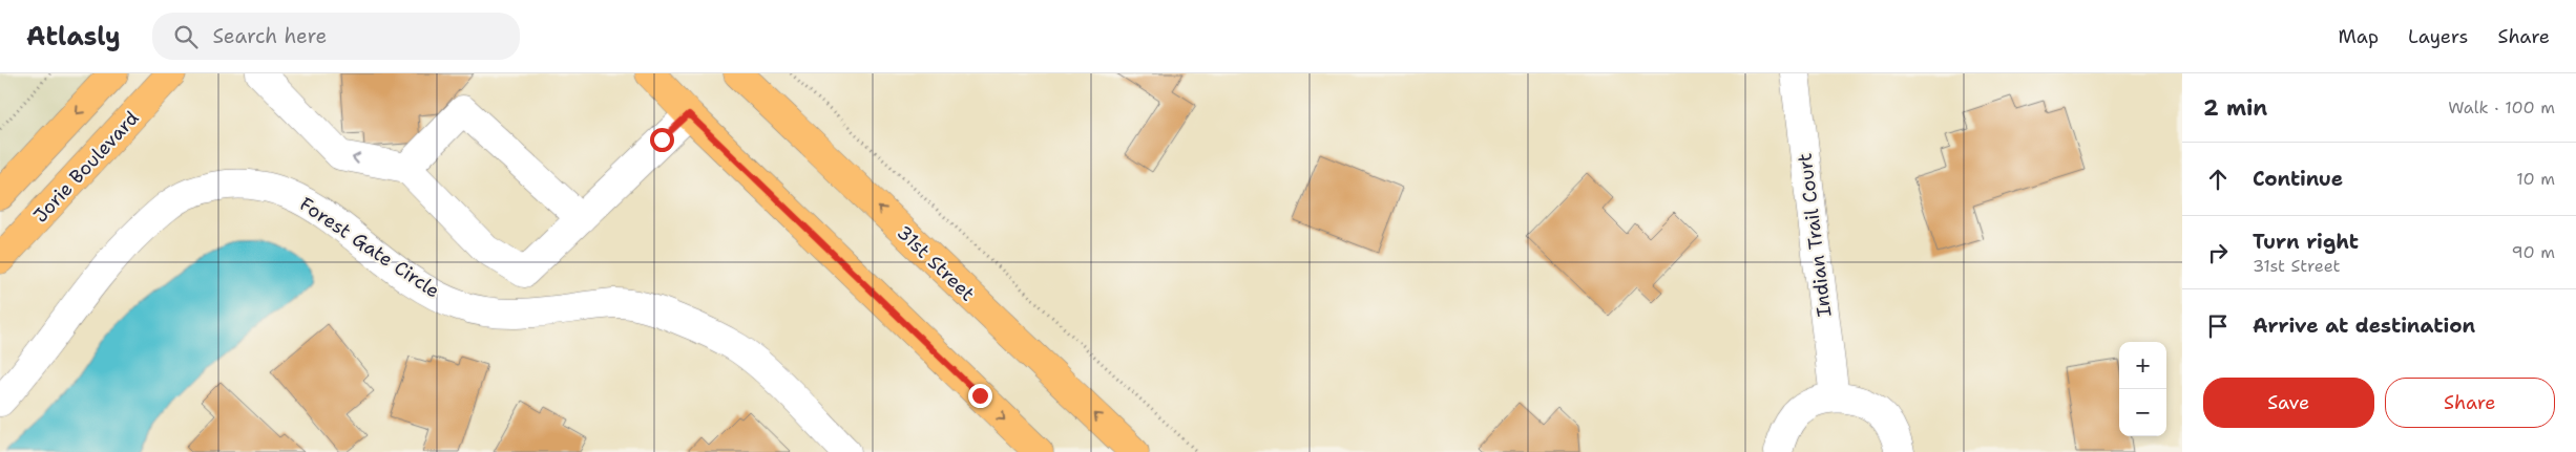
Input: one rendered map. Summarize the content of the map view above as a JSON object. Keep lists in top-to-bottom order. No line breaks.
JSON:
{"streets":{"main road":["Jorie Boulevard","31st Street"],"street":["Indian Trail Court","Forest Gate Circle"]},"page":{"header":"Atlasly","search":"Search here","nav":["Map","Layers","Share"],"heading":["2 min","Walk · 100 m"],"list":[["Continue","10 m"],["Turn right","31st Street","90 m"],"Arrive at destination"],"map_buttons":["+","−"],"buttons":["Save","Share"]}}
